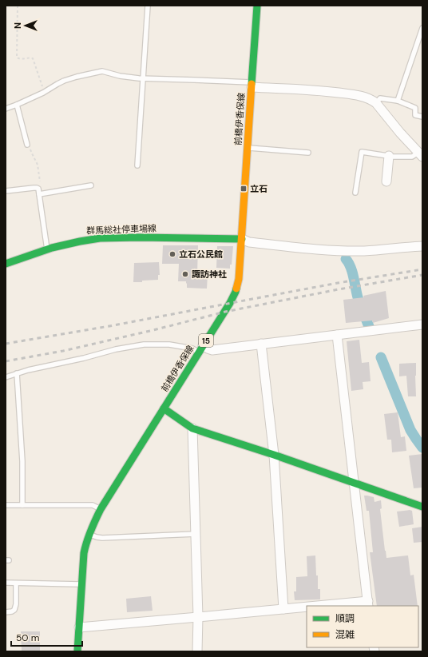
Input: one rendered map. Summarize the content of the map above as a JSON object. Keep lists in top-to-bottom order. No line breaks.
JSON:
{"streets":{"main road":["前橋伊香保線","群馬総社停車場線","15"]},"crossings":[["前橋伊香保線","群馬総社停車場線"]],"places":{"transit":["立石"],"other":["立石公民館","諏訪神社"]},"legend":["順調","混雑"],"scale_bar":"50 m","north":"left"}
